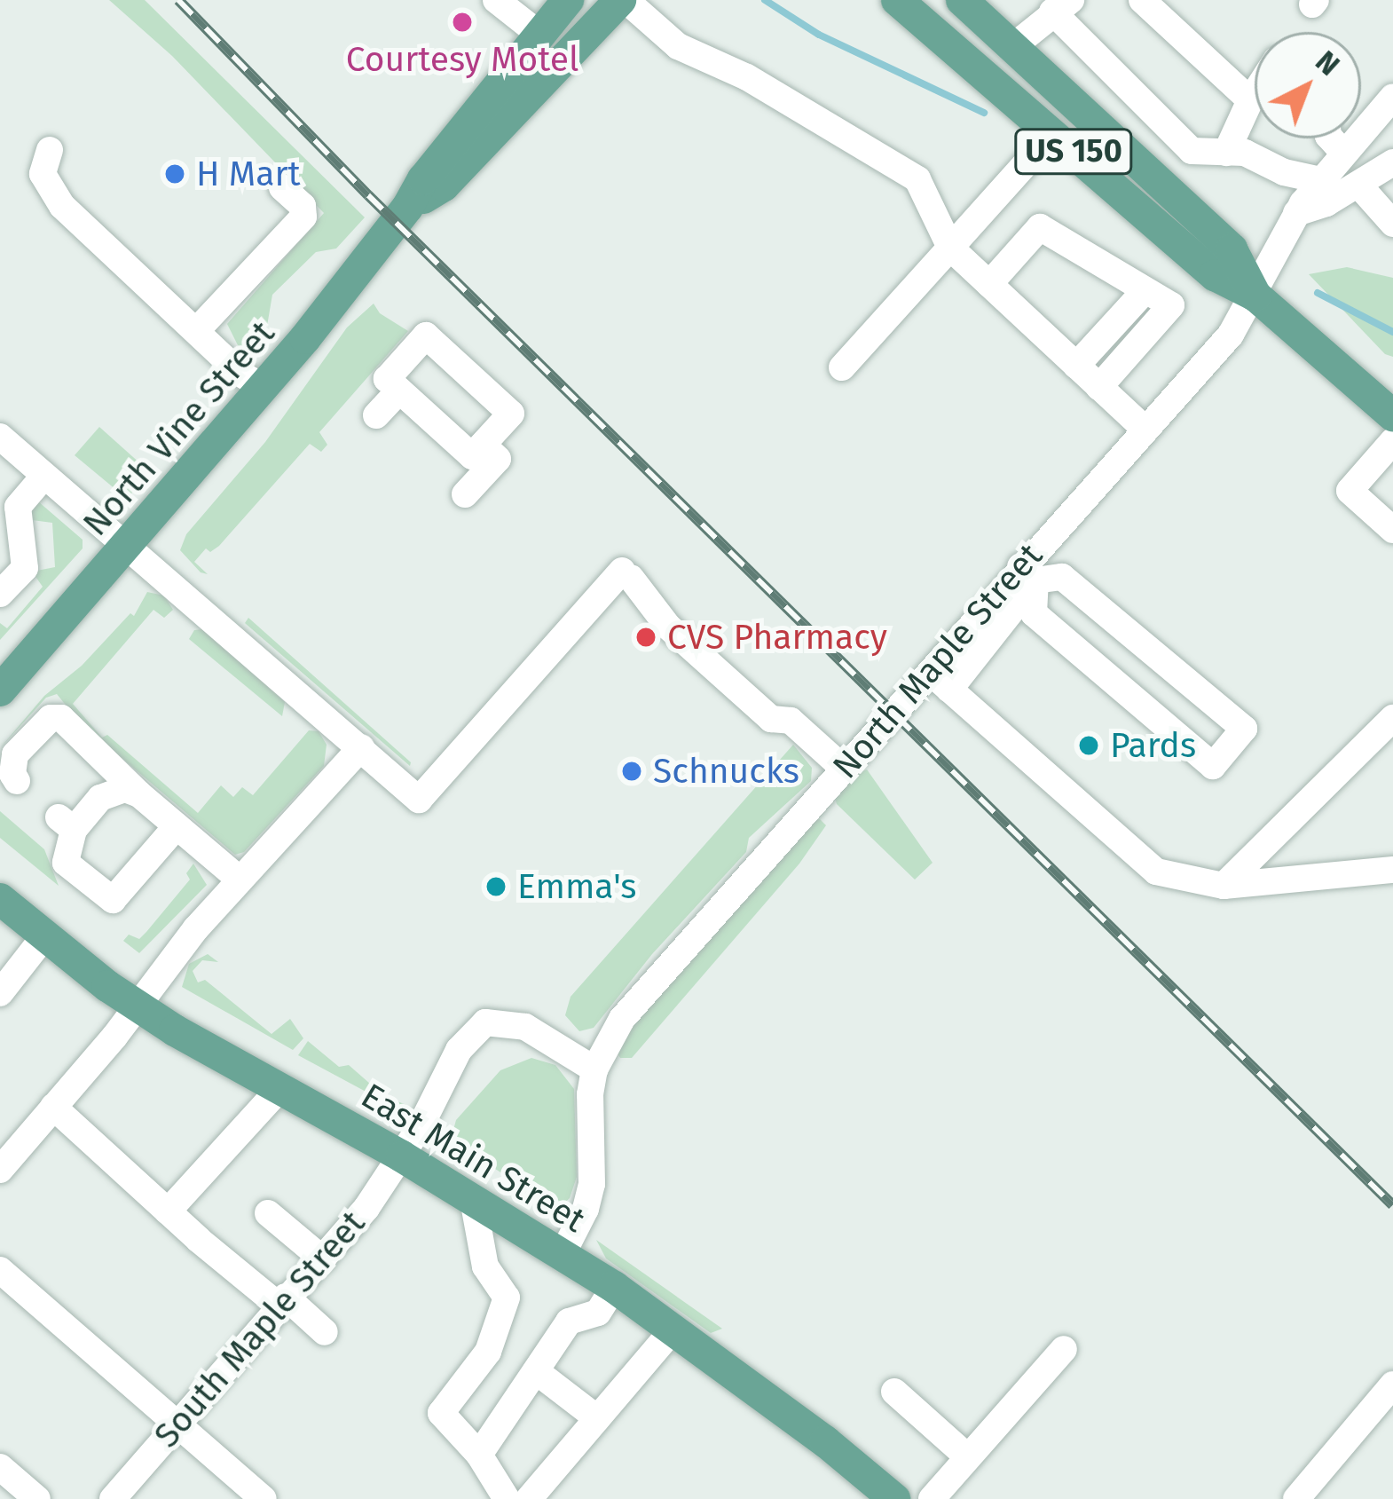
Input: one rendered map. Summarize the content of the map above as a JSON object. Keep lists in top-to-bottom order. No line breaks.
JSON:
{"streets":{"main road":["US 150","North Vine Street","East Main Street"],"street":["North Maple Street","South Maple Street"]},"crossings":[["US 150","North Maple Street"],["North Maple Street","East Main Street"],["North Maple Street","South Maple Street"],["East Main Street","South Maple Street"]],"places":["Courtesy Motel","H Mart","CVS Pharmacy","Pards","Schnucks","Emma's"],"north":"top right"}
